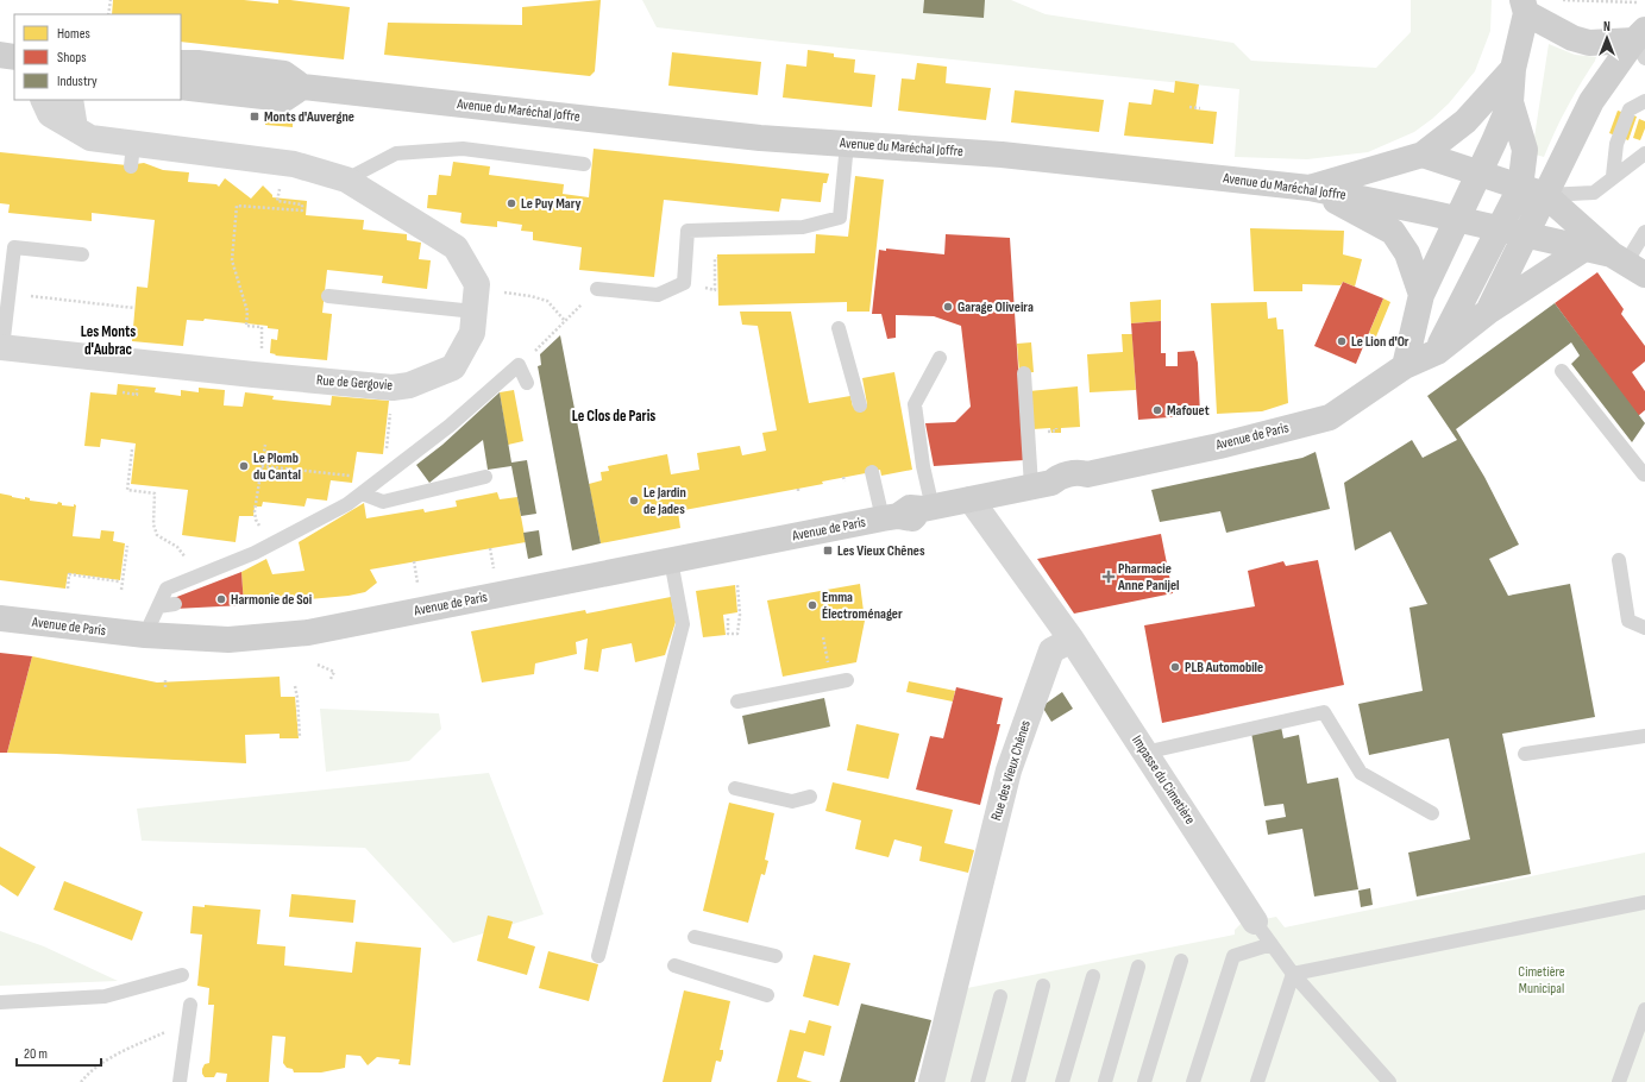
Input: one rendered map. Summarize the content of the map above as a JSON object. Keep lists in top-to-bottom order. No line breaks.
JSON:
{"streets":{"main road":["Avenue du Maréchal Joffre","Avenue de Paris"],"street":["Rue de Gergovie","Rue des Vieux Chênes","Impasse du Cimetière"]},"crossings":[["Avenue du Maréchal Joffre","Avenue de Paris"],["Rue des Vieux Chênes","Impasse du Cimetière"]],"districts":["Les Monts d'Aubrac","Le Clos de Paris"],"parks":["Cimetière Municipal"],"places":{"transit":["Monts d'Auvergne","Les Vieux Chênes"],"other":["Le Puy Mary","Garage Oliveira","Le Lion d'Or","Mafouet","Le Plomb du Cantal","Le Jardin de Jades","Harmonie de Soi","Emma Électroménager","PLB Automobile"],"health":["Pharmacie Anne Panijel"]},"legend":["Homes","Shops","Industry"],"scale_bar":"20 m","north":"top"}
